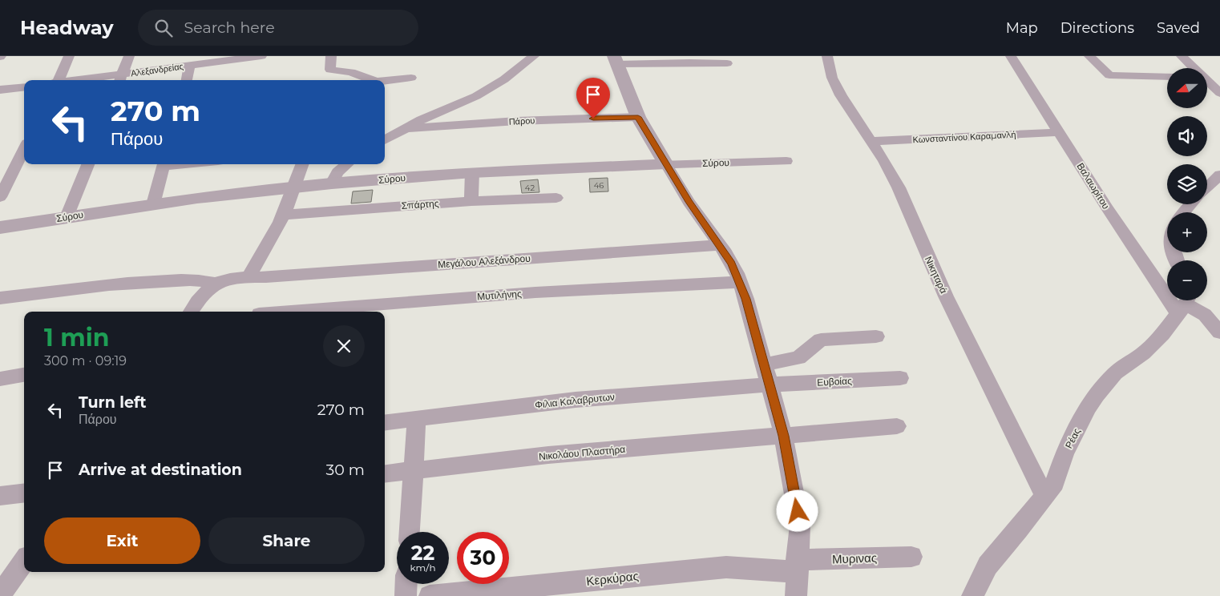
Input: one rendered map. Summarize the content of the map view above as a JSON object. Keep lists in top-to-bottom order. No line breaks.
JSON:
{"streets":{"street":["Αλεξανδρείας","Πάρου","Κωνσταντίνου Καραμανλή","Σύρου","Βαλαωρίτου","Σπάρτης","Μεγάλου Αλεξάνδρου","Νικηταρά","Μυτιλήνης","Ευβοίας","Φιλια Καλαβρυτων","Ρέας","Νικολάου Πλαστήρα","Μυρινας","Κερκύρας"]},"crossings":[["Κωνσταντίνου Καραμανλή","Βαλαωρίτου"],["Κωνσταντίνου Καραμανλή","Νικηταρά"],["Βαλαωρίτου","Ρέας"],["Νικηταρά","Ρέας"],["Ευβοίας","Φιλια Καλαβρυτων"],["Μυρινας","Κερκύρας"]],"house_numbers":["46","42"],"north":"left","page":{"header":"Headway","search":"Search here","nav":["Map","Directions","Saved"],"map_buttons":["+","−"],"turn":["270 m","Πάρου"],"heading":["1 min","300 m · 09:19"],"list":[{"name":"Turn left","note":"Πάρου","value":"270 m"},{"name":"Arrive at destination","value":"30 m"}],"buttons":["Exit","Share"],"speed":"22 km/h","limit":"30"}}
